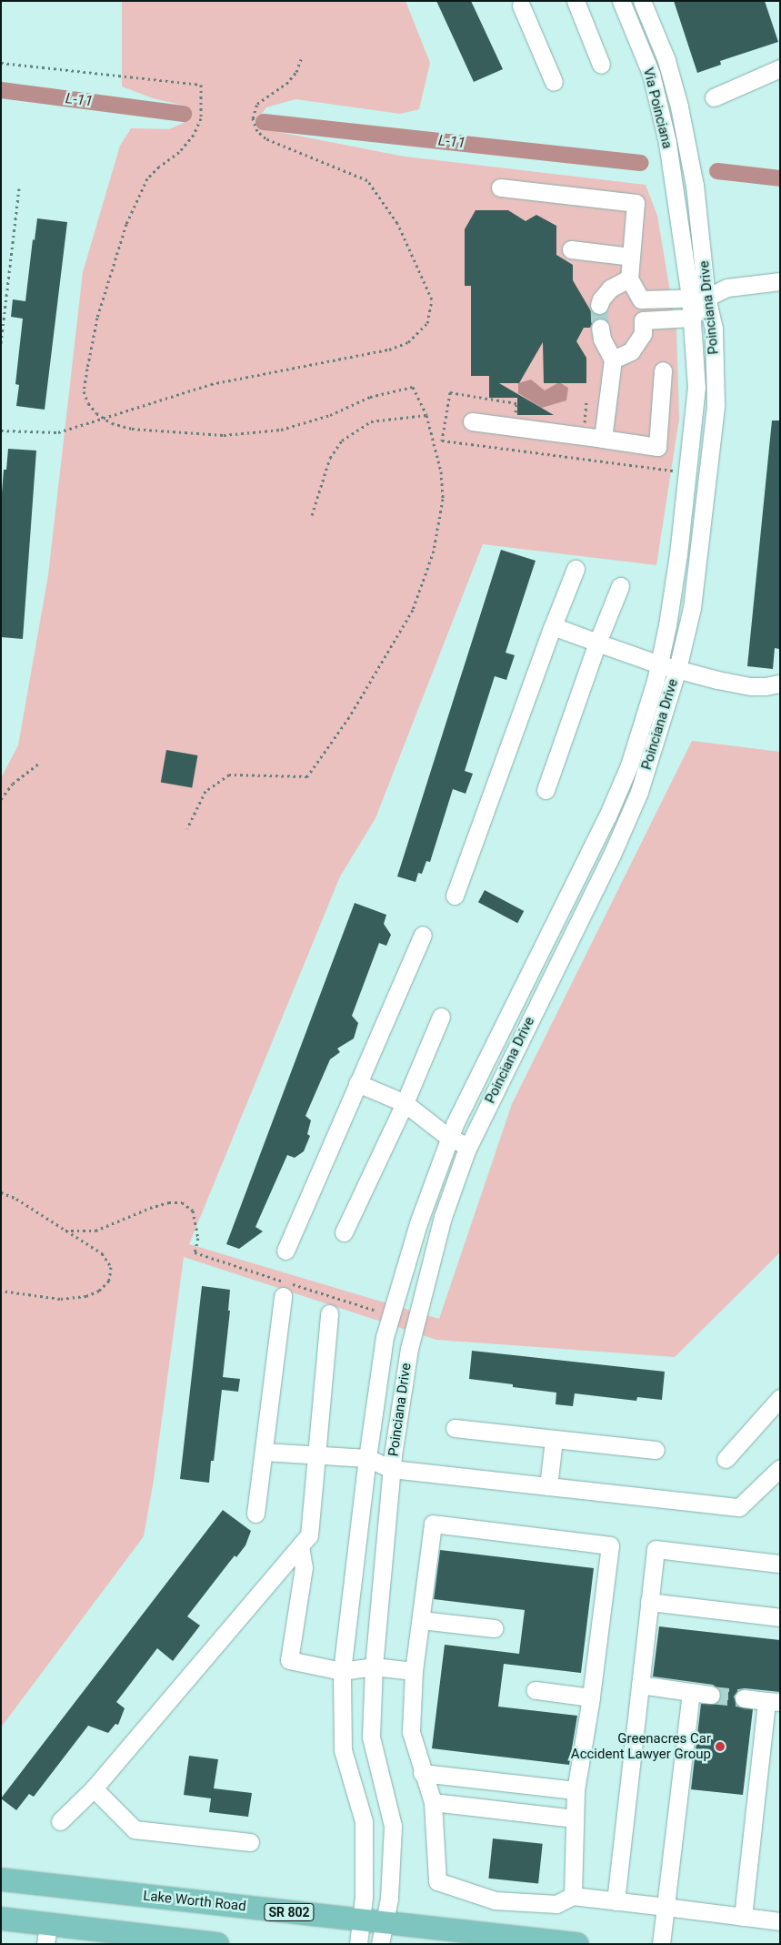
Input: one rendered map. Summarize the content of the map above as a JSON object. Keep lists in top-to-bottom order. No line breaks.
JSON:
{"streets":{"main road":["Lake Worth Road","SR 802"],"street":["Via Poinciana","Poinciana Drive"]},"crossings":[["Via Poinciana","Poinciana Drive"],["Poinciana Drive","Lake Worth Road"]],"water":["L-11"],"places":["Greenacres Car Accident Lawyer Group"]}
